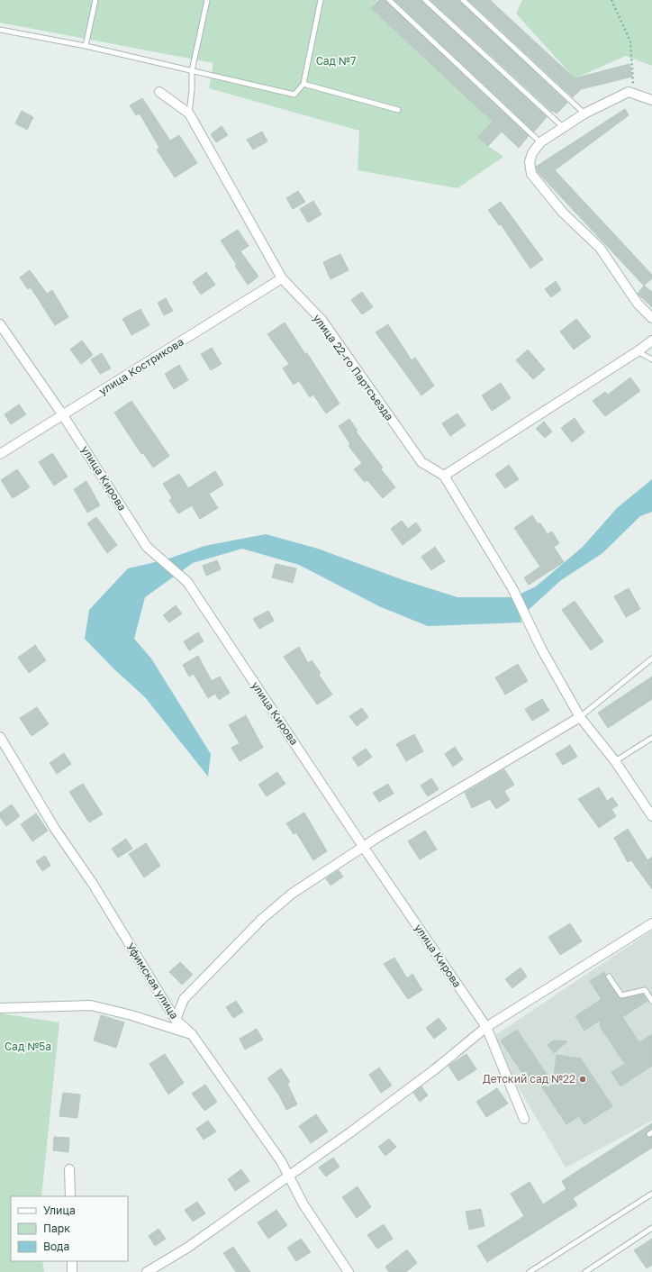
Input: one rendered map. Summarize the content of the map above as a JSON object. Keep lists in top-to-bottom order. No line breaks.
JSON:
{"streets":{"street":["улица Кострикова","улица 22-го Партсъезда","улица Кирова","Уфимская улица"]},"crossings":[["улица Кострикова","улица 22-го Партсъезда"],["улица Кострикова","улица Кирова"]],"parks":["Сад №7","Сад №5а"],"places":["Детский сад №22"],"legend":["Улица","Парк","Вода"]}
